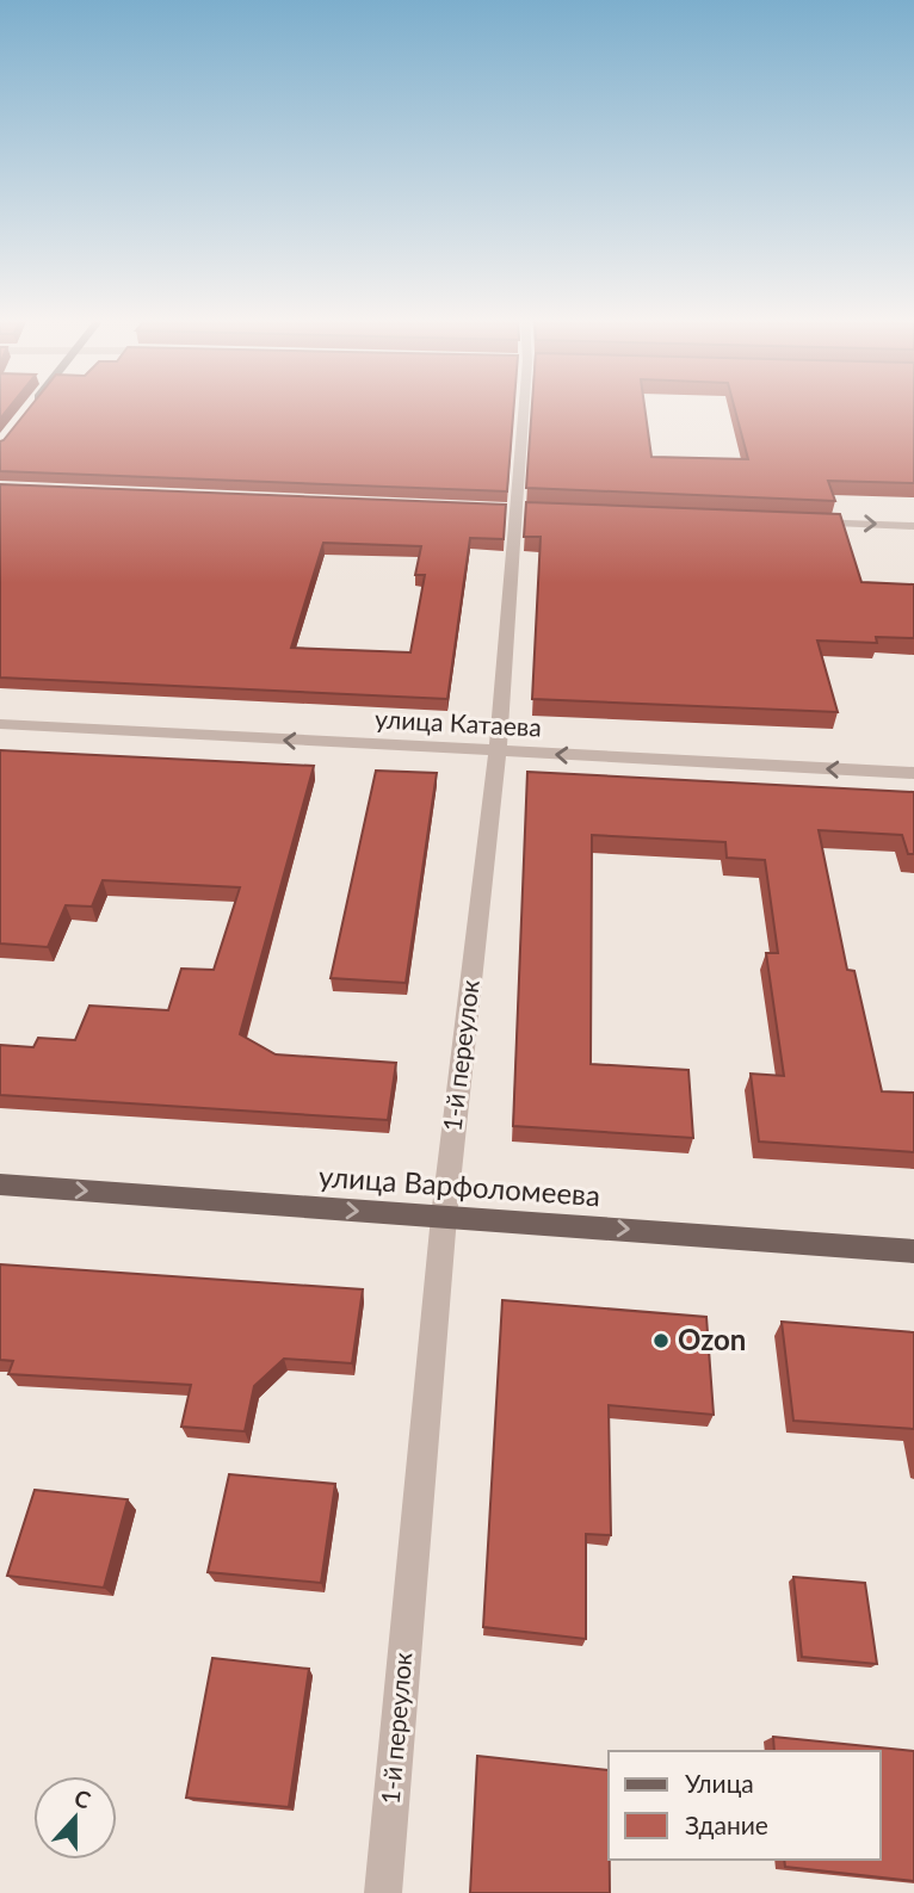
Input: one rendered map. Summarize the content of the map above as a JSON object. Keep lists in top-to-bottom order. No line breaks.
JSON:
{"streets":{"main road":["улица Варфоломеева"],"street":["улица Катаева","1-й переулок"]},"crossings":[["улица Катаева","1-й переулок"],["1-й переулок","улица Варфоломеева"]],"one_way":["улица Катаева","улица Варфоломеева"],"places":["Ozon"],"legend":["Улица","Здание"],"north":"top"}
